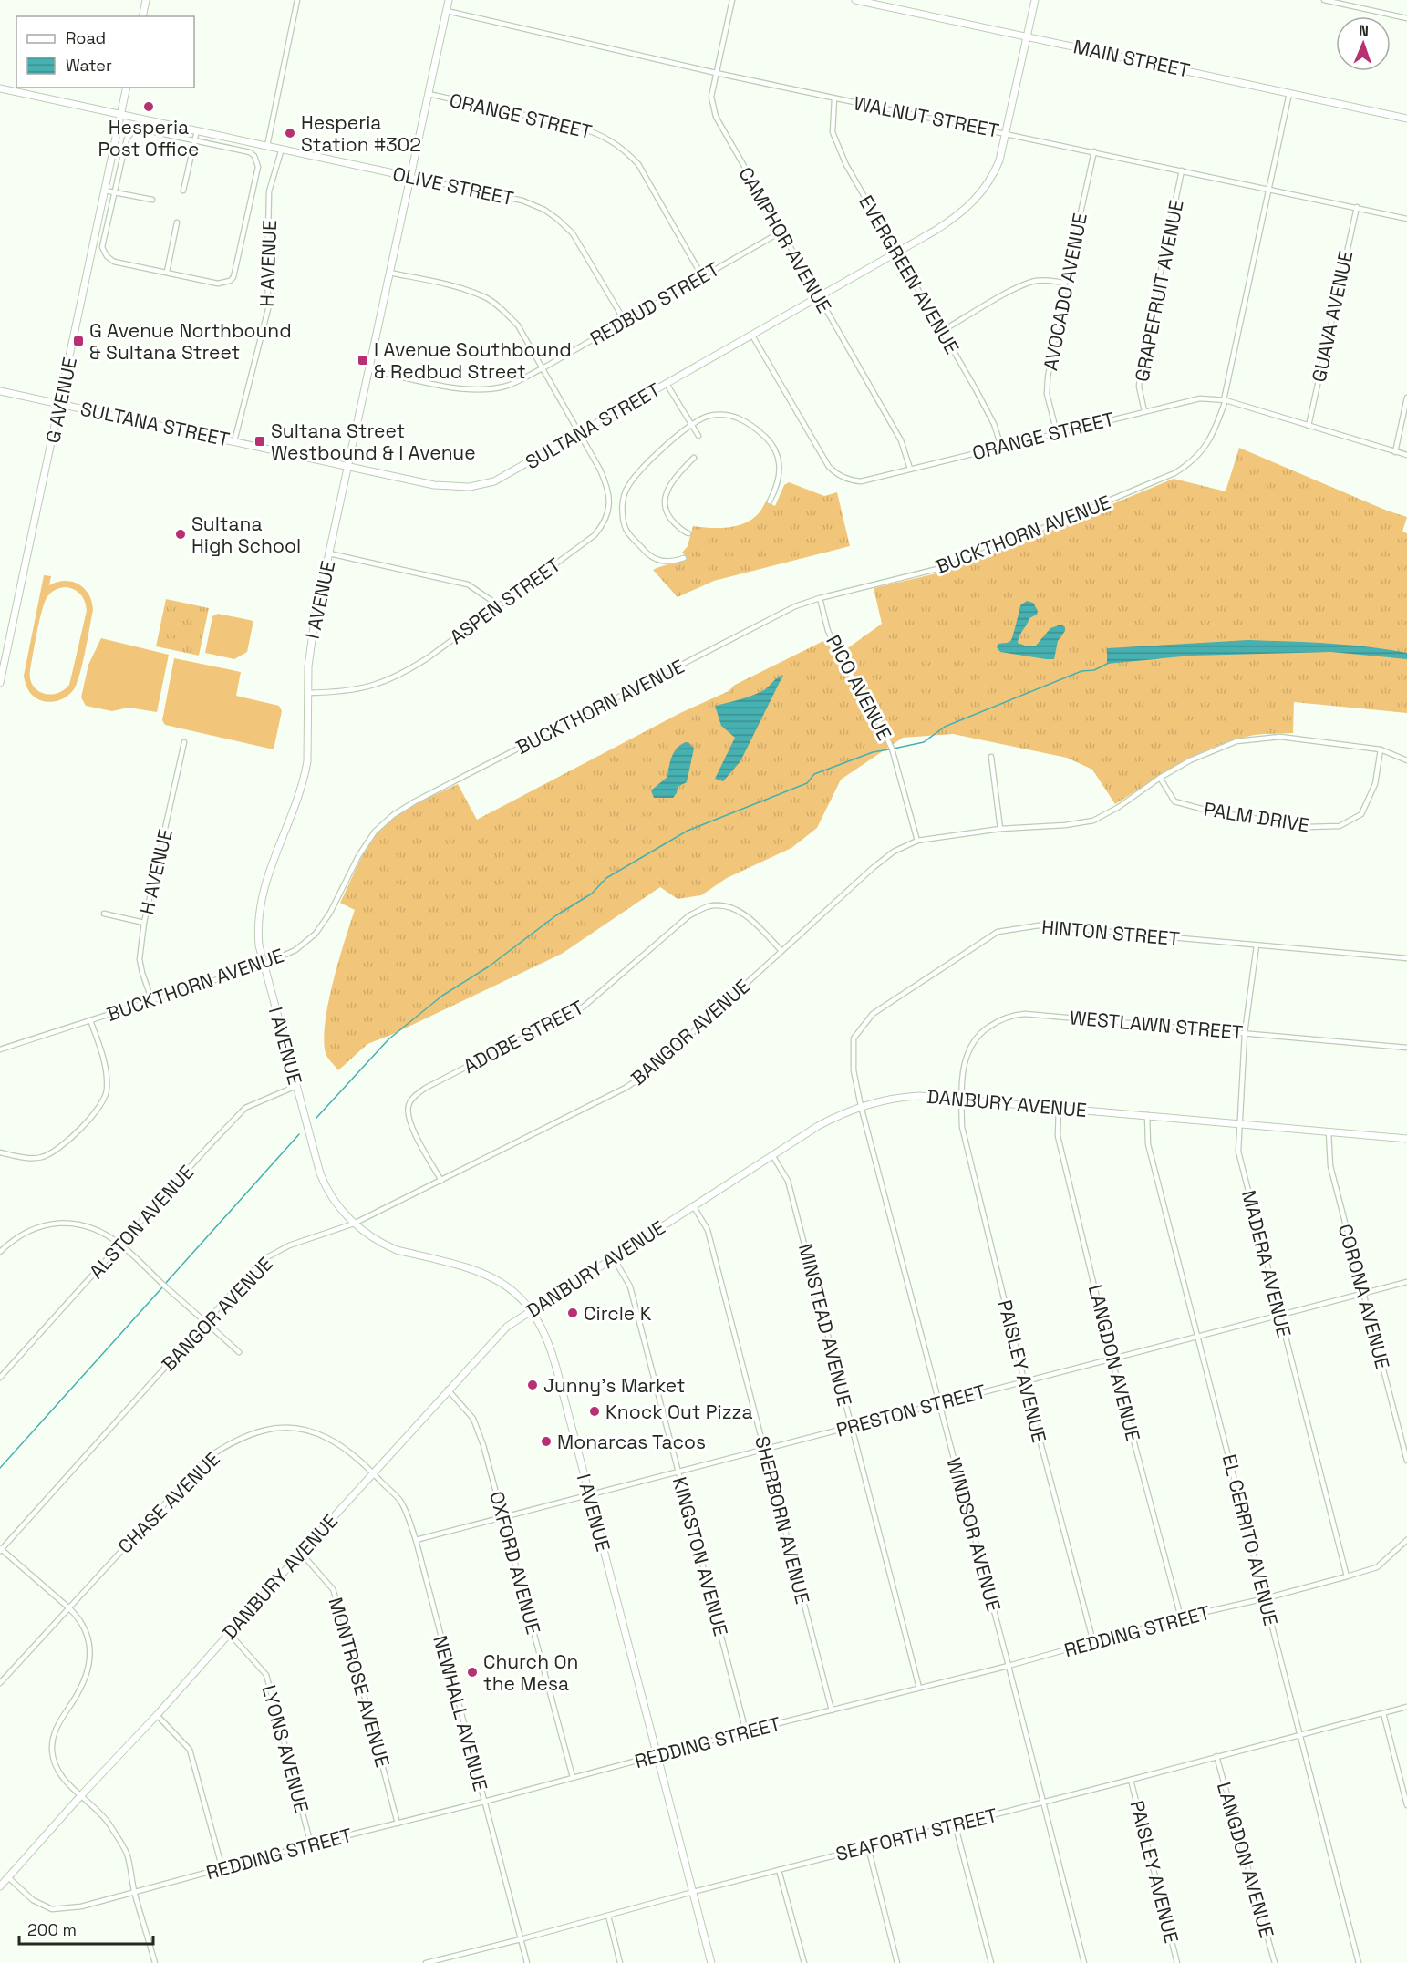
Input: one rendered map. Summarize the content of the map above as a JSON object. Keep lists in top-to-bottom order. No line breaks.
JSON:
{"streets":{"street":["MAIN STREET","ORANGE STREET","WALNUT STREET","OLIVE STREET","CAMPHOR AVENUE","H AVENUE","EVERGREEN AVENUE","GRAPEFRUIT AVENUE","AVOCADO AVENUE","REDBUD STREET","GUAVA AVENUE","G AVENUE","SULTANA STREET","BUCKTHORN AVENUE","I AVENUE","ASPEN STREET","PICO AVENUE","PALM DRIVE","HINTON STREET","WESTLAWN STREET","BANGOR AVENUE","ADOBE STREET","DANBURY AVENUE","ALSTON AVENUE","MADERA AVENUE","CORONA AVENUE","MINSTEAD AVENUE","LANGDON AVENUE","PAISLEY AVENUE","PRESTON STREET","CHASE AVENUE","SHERBORN AVENUE","WINDSOR AVENUE","EL CERRITO AVENUE","KINGSTON AVENUE","OXFORD AVENUE","REDDING STREET","MONTROSE AVENUE","NEWHALL AVENUE","LYONS AVENUE","SEAFORTH STREET"]},"crossings":[["MAIN STREET","SULTANA STREET"],["MAIN STREET","BUCKTHORN AVENUE"],["ORANGE STREET","CAMPHOR AVENUE"],["ORANGE STREET","EVERGREEN AVENUE"],["ORANGE STREET","GRAPEFRUIT AVENUE"],["ORANGE STREET","AVOCADO AVENUE"],["ORANGE STREET","REDBUD STREET"],["ORANGE STREET","GUAVA AVENUE"],["ORANGE STREET","SULTANA STREET"],["ORANGE STREET","BUCKTHORN AVENUE"],["ORANGE STREET","I AVENUE"],["WALNUT STREET","CAMPHOR AVENUE"],["WALNUT STREET","EVERGREEN AVENUE"],["WALNUT STREET","GRAPEFRUIT AVENUE"],["WALNUT STREET","AVOCADO AVENUE"],["WALNUT STREET","GUAVA AVENUE"],["WALNUT STREET","SULTANA STREET"],["WALNUT STREET","BUCKTHORN AVENUE"],["WALNUT STREET","I AVENUE"],["OLIVE STREET","H AVENUE"],["OLIVE STREET","REDBUD STREET"],["OLIVE STREET","G AVENUE"],["OLIVE STREET","I AVENUE"],["CAMPHOR AVENUE","REDBUD STREET"],["CAMPHOR AVENUE","SULTANA STREET"],["H AVENUE","SULTANA STREET"],["H AVENUE","BUCKTHORN AVENUE"],["EVERGREEN AVENUE","SULTANA STREET"],["REDBUD STREET","I AVENUE"],["REDBUD STREET","ASPEN STREET"],["G AVENUE","SULTANA STREET"],["SULTANA STREET","I AVENUE"],["SULTANA STREET","ASPEN STREET"],["BUCKTHORN AVENUE","I AVENUE"],["BUCKTHORN AVENUE","PICO AVENUE"],["I AVENUE","ASPEN STREET"],["I AVENUE","BANGOR AVENUE"],["I AVENUE","DANBURY AVENUE"],["I AVENUE","ALSTON AVENUE"],["I AVENUE","PRESTON STREET"],["I AVENUE","REDDING STREET"],["I AVENUE","SEAFORTH STREET"],["PICO AVENUE","BANGOR AVENUE"],["PALM DRIVE","BANGOR AVENUE"],["HINTON STREET","DANBURY AVENUE"],["HINTON STREET","MADERA AVENUE"],["HINTON STREET","WINDSOR AVENUE"],["WESTLAWN STREET","DANBURY AVENUE"],["WESTLAWN STREET","MADERA AVENUE"],["WESTLAWN STREET","PAISLEY AVENUE"],["BANGOR AVENUE","ADOBE STREET"],["DANBURY AVENUE","MADERA AVENUE"],["DANBURY AVENUE","CORONA AVENUE"],["DANBURY AVENUE","MINSTEAD AVENUE"],["DANBURY AVENUE","LANGDON AVENUE"],["DANBURY AVENUE","PAISLEY AVENUE"],["DANBURY AVENUE","CHASE AVENUE"],["DANBURY AVENUE","SHERBORN AVENUE"],["DANBURY AVENUE","WINDSOR AVENUE"],["DANBURY AVENUE","EL CERRITO AVENUE"],["DANBURY AVENUE","KINGSTON AVENUE"],["DANBURY AVENUE","OXFORD AVENUE"],["DANBURY AVENUE","REDDING STREET"],["DANBURY AVENUE","MONTROSE AVENUE"],["DANBURY AVENUE","NEWHALL AVENUE"],["DANBURY AVENUE","LYONS AVENUE"],["MADERA AVENUE","PRESTON STREET"],["MADERA AVENUE","REDDING STREET"],["CORONA AVENUE","PRESTON STREET"],["MINSTEAD AVENUE","PRESTON STREET"],["MINSTEAD AVENUE","REDDING STREET"],["LANGDON AVENUE","PRESTON STREET"],["LANGDON AVENUE","REDDING STREET"],["LANGDON AVENUE","SEAFORTH STREET"],["PAISLEY AVENUE","PRESTON STREET"],["PAISLEY AVENUE","REDDING STREET"],["PAISLEY AVENUE","SEAFORTH STREET"],["PRESTON STREET","SHERBORN AVENUE"],["PRESTON STREET","WINDSOR AVENUE"],["PRESTON STREET","EL CERRITO AVENUE"],["PRESTON STREET","KINGSTON AVENUE"],["PRESTON STREET","OXFORD AVENUE"],["PRESTON STREET","NEWHALL AVENUE"],["CHASE AVENUE","NEWHALL AVENUE"],["SHERBORN AVENUE","REDDING STREET"],["WINDSOR AVENUE","REDDING STREET"],["WINDSOR AVENUE","SEAFORTH STREET"],["EL CERRITO AVENUE","REDDING STREET"],["EL CERRITO AVENUE","SEAFORTH STREET"],["KINGSTON AVENUE","REDDING STREET"],["OXFORD AVENUE","REDDING STREET"],["REDDING STREET","MONTROSE AVENUE"],["REDDING STREET","NEWHALL AVENUE"],["REDDING STREET","LYONS AVENUE"],["NEWHALL AVENUE","SEAFORTH STREET"]],"places":{"other":["Hesperia Post Office","Hesperia Station #302","Sultana High School","Circle K","Junny's Market","Knock Out Pizza","Monarcas Tacos","Church On the Mesa"],"transit":["G Avenue Northbound & Sultana Street","I Avenue Southbound & Redbud Street","Sultana Street Westbound & I Avenue"]},"legend":["Road","Water"],"scale_bar":"200 m","north":"top"}
